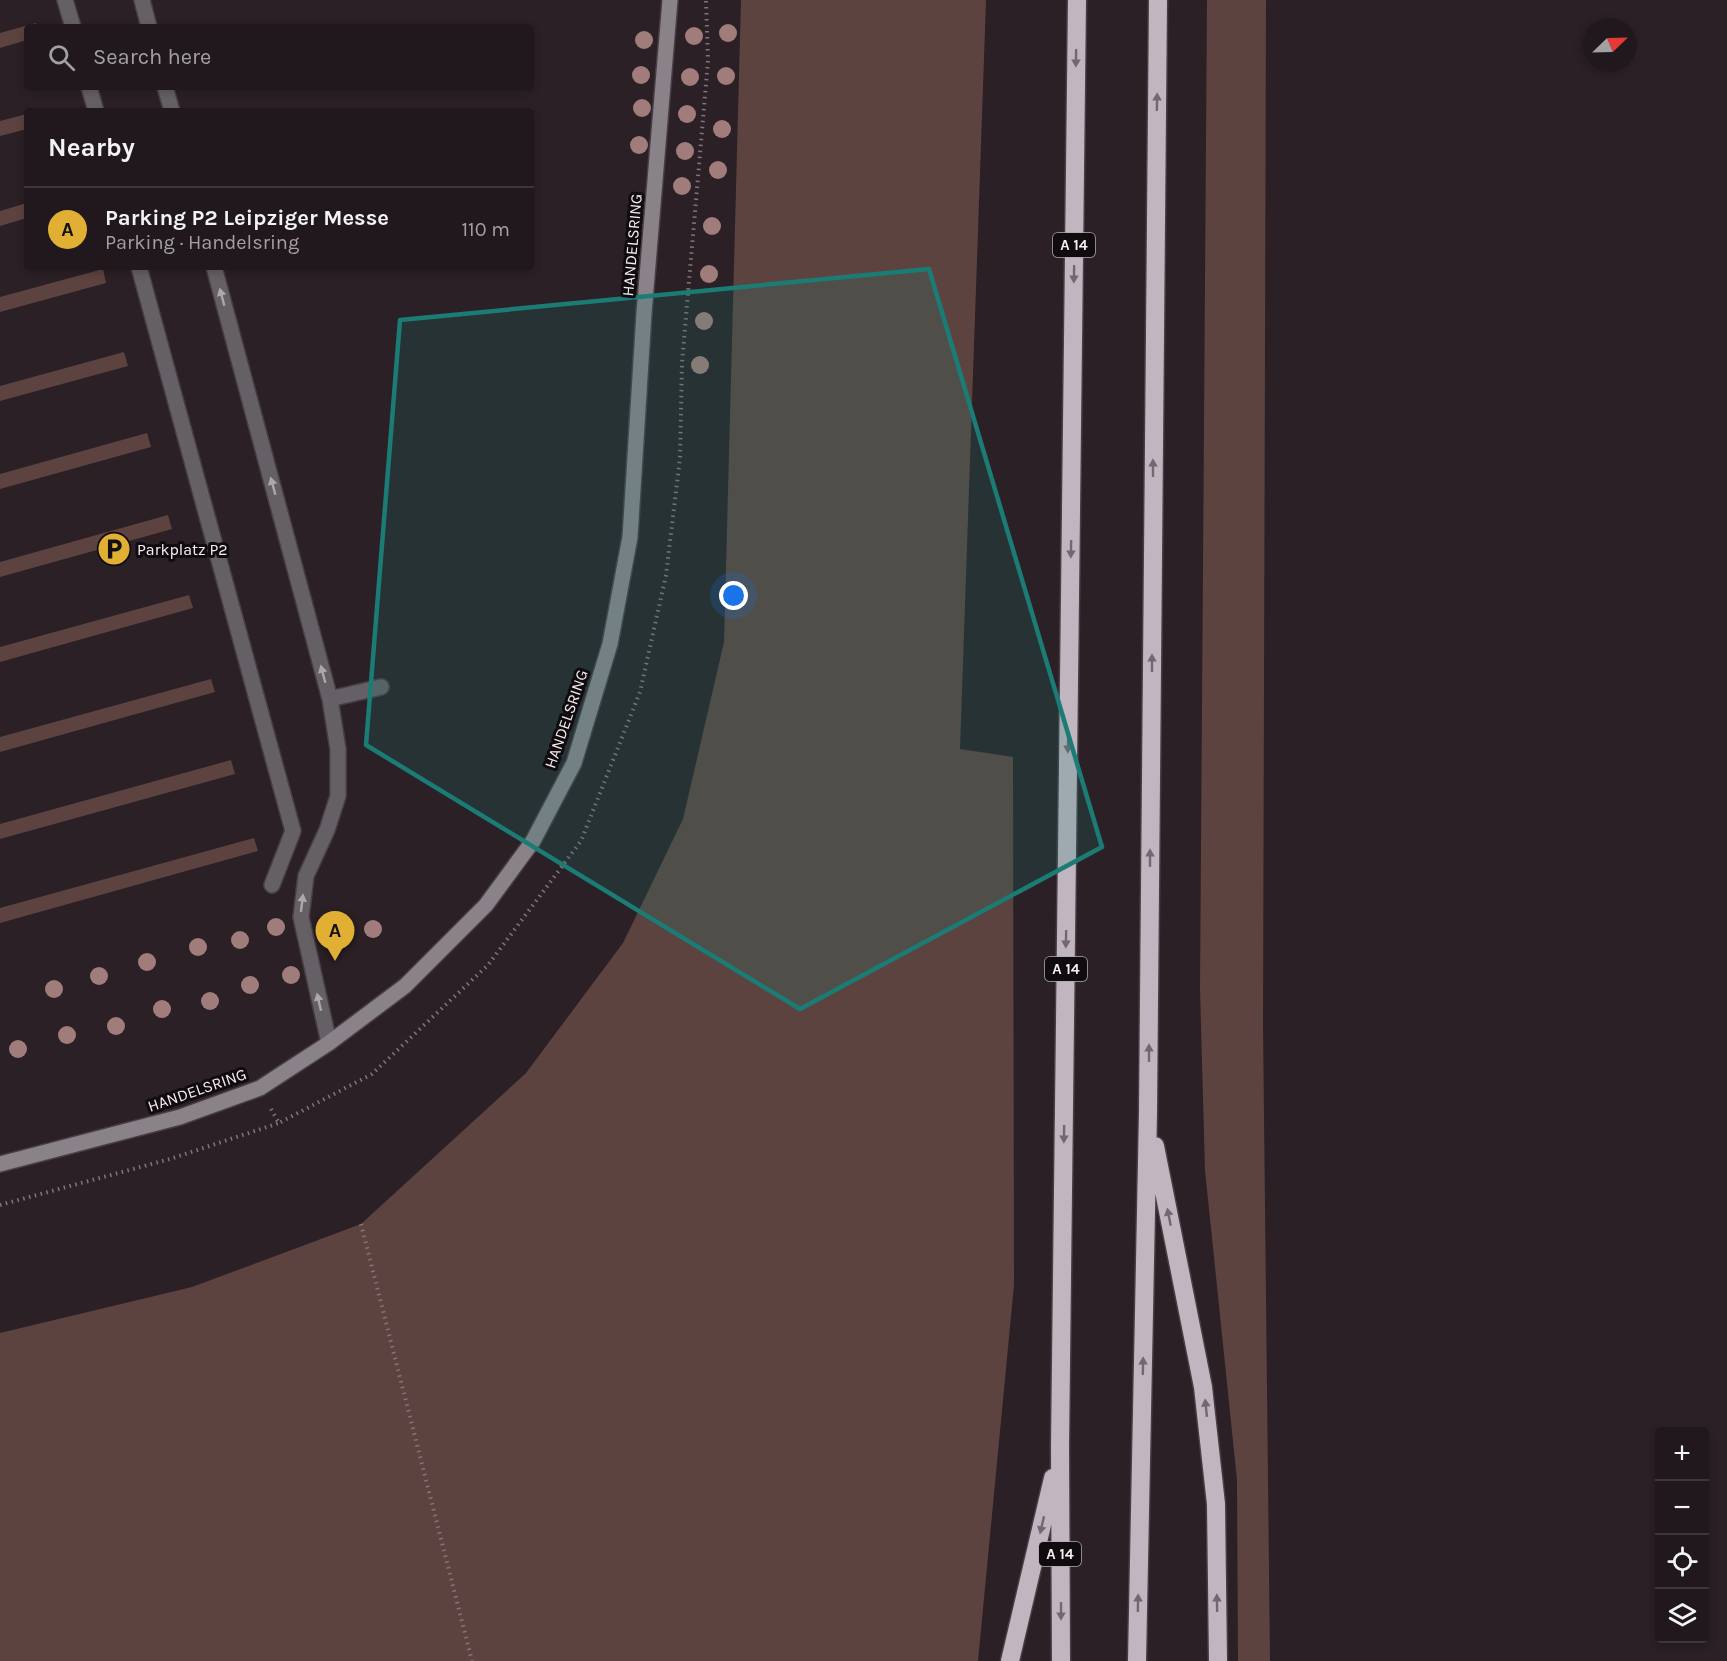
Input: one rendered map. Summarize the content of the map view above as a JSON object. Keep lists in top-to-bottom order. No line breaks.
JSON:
{"streets":{"highway":["A 14"],"main road":["HANDELSRING"]},"places":{"parking":["Parkplatz P2"]},"north":"top right","page":{"search":"Search here","heading":"Nearby","list":[{"mark":"A","name":"Parking P2 Leipziger Messe","note":"Parking · Handelsring","value":"110 m"}],"pins":"A","map_buttons":["+","−"]}}
